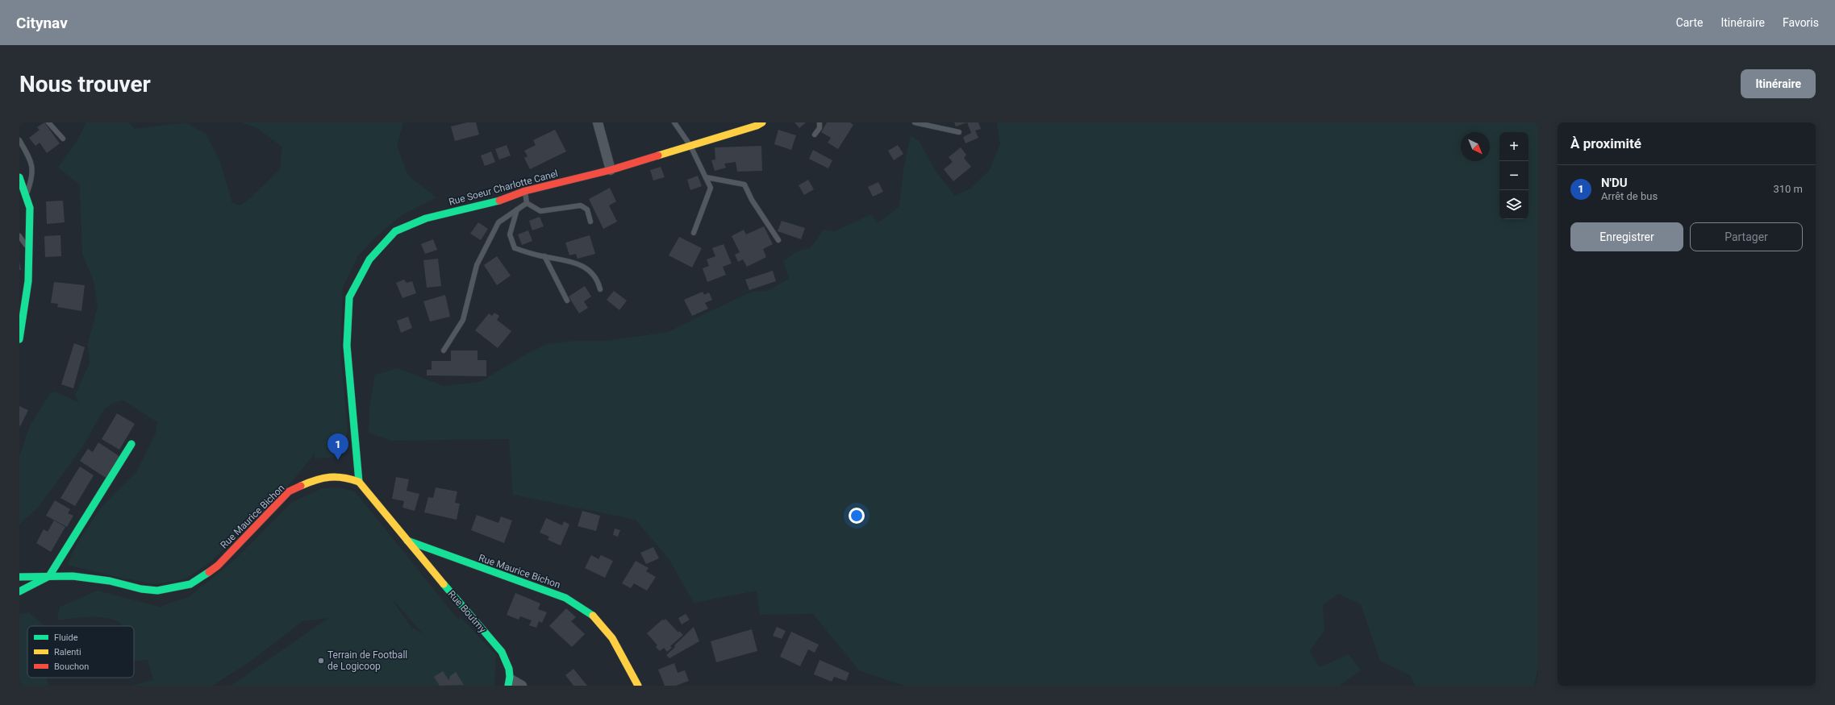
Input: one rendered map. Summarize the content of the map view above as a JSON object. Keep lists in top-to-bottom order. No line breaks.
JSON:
{"streets":{"street":["Rue Soeur Charlotte Canel","Rue Maurice Bichon","Rue Boutmy"]},"crossings":[["Rue Soeur Charlotte Canel","Rue Maurice Bichon"],["Rue Maurice Bichon","Rue Boutmy"]],"places":["Terrain de Football de Logicoop"],"legend":["Fluide","Ralenti","Bouchon"],"north":"bottom right","page":{"header":"Citynav","nav":["Carte","Itinéraire","Favoris"],"buttons":["Itinéraire",["Enregistrer","Partager"]],"title":"Nous trouver","heading":"À proximité","map_buttons":["+","−"],"list":[{"mark":"1","name":"N'DU","note":"Arrêt de bus","value":"310 m"}],"pins":"1"}}
